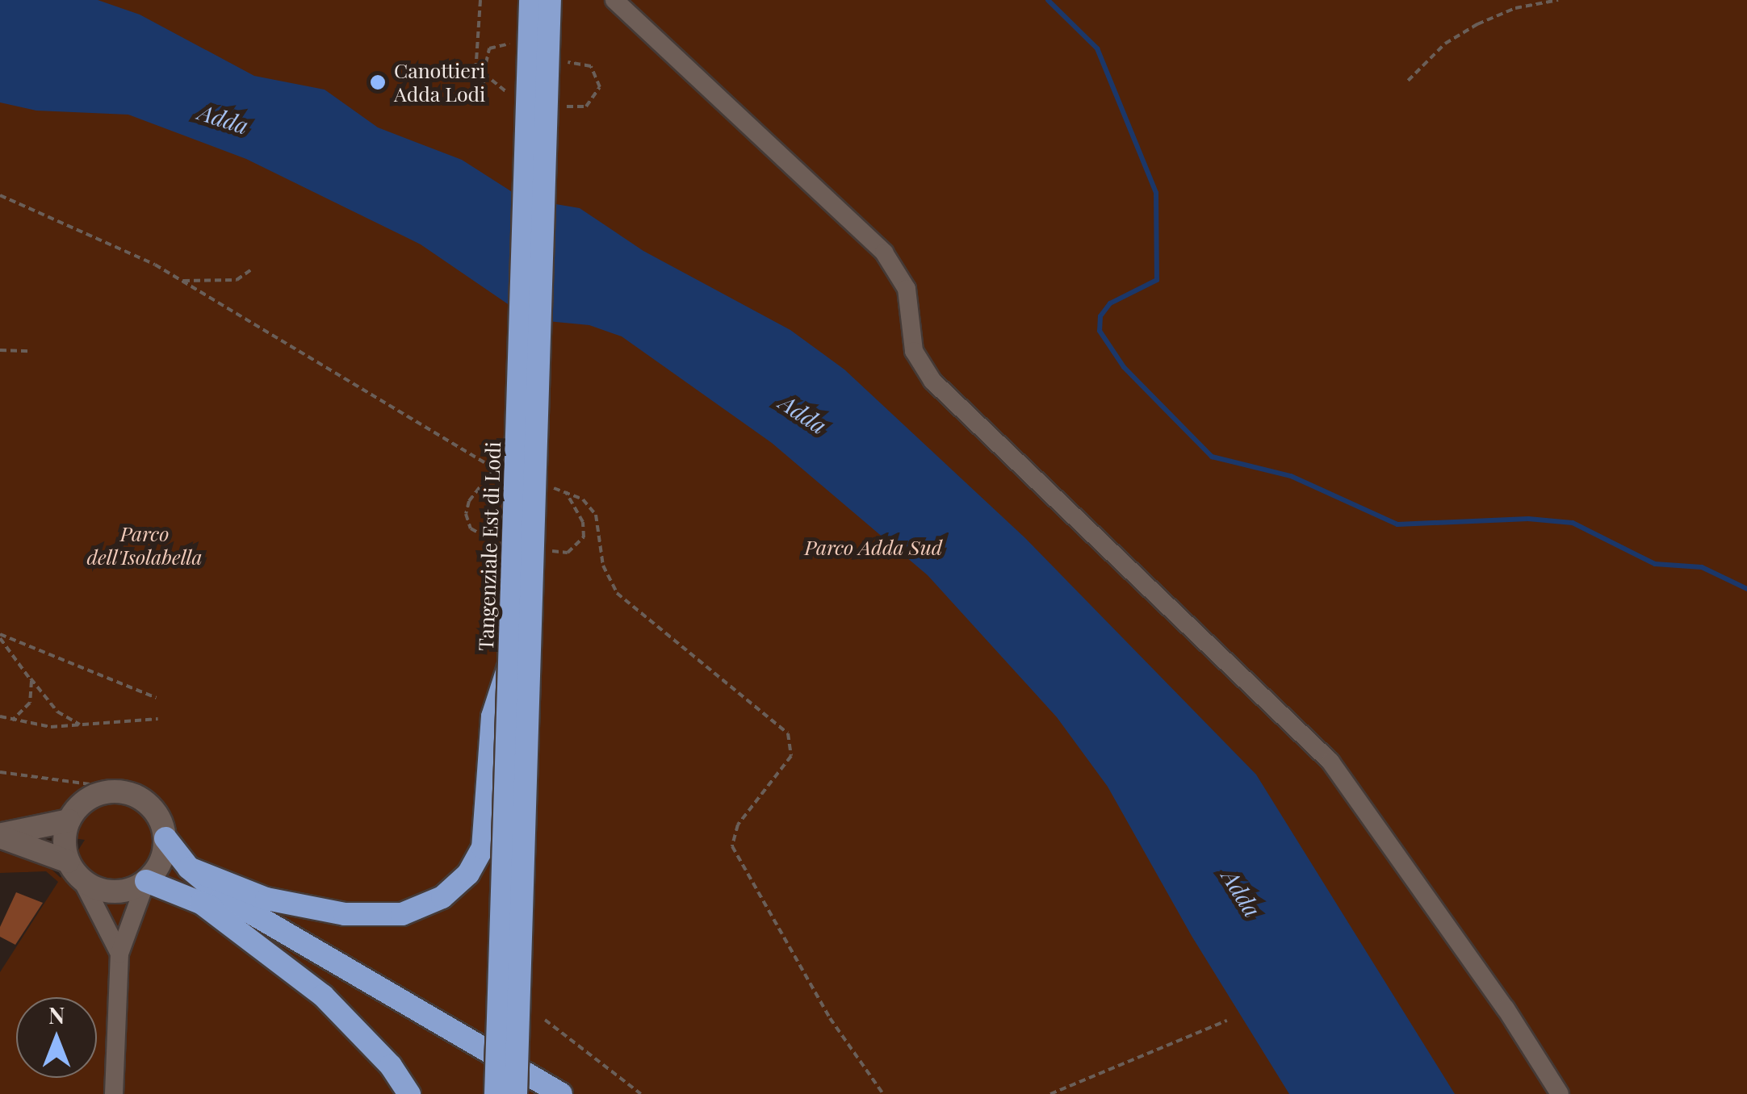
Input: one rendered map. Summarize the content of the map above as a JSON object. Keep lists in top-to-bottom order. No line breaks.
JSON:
{"streets":{"highway":["Tangenziale Est di Lodi"]},"water":["Adda"],"parks":["Parco dell'Isolabella","Parco Adda Sud"],"places":["Canottieri Adda Lodi"],"north":"top"}
